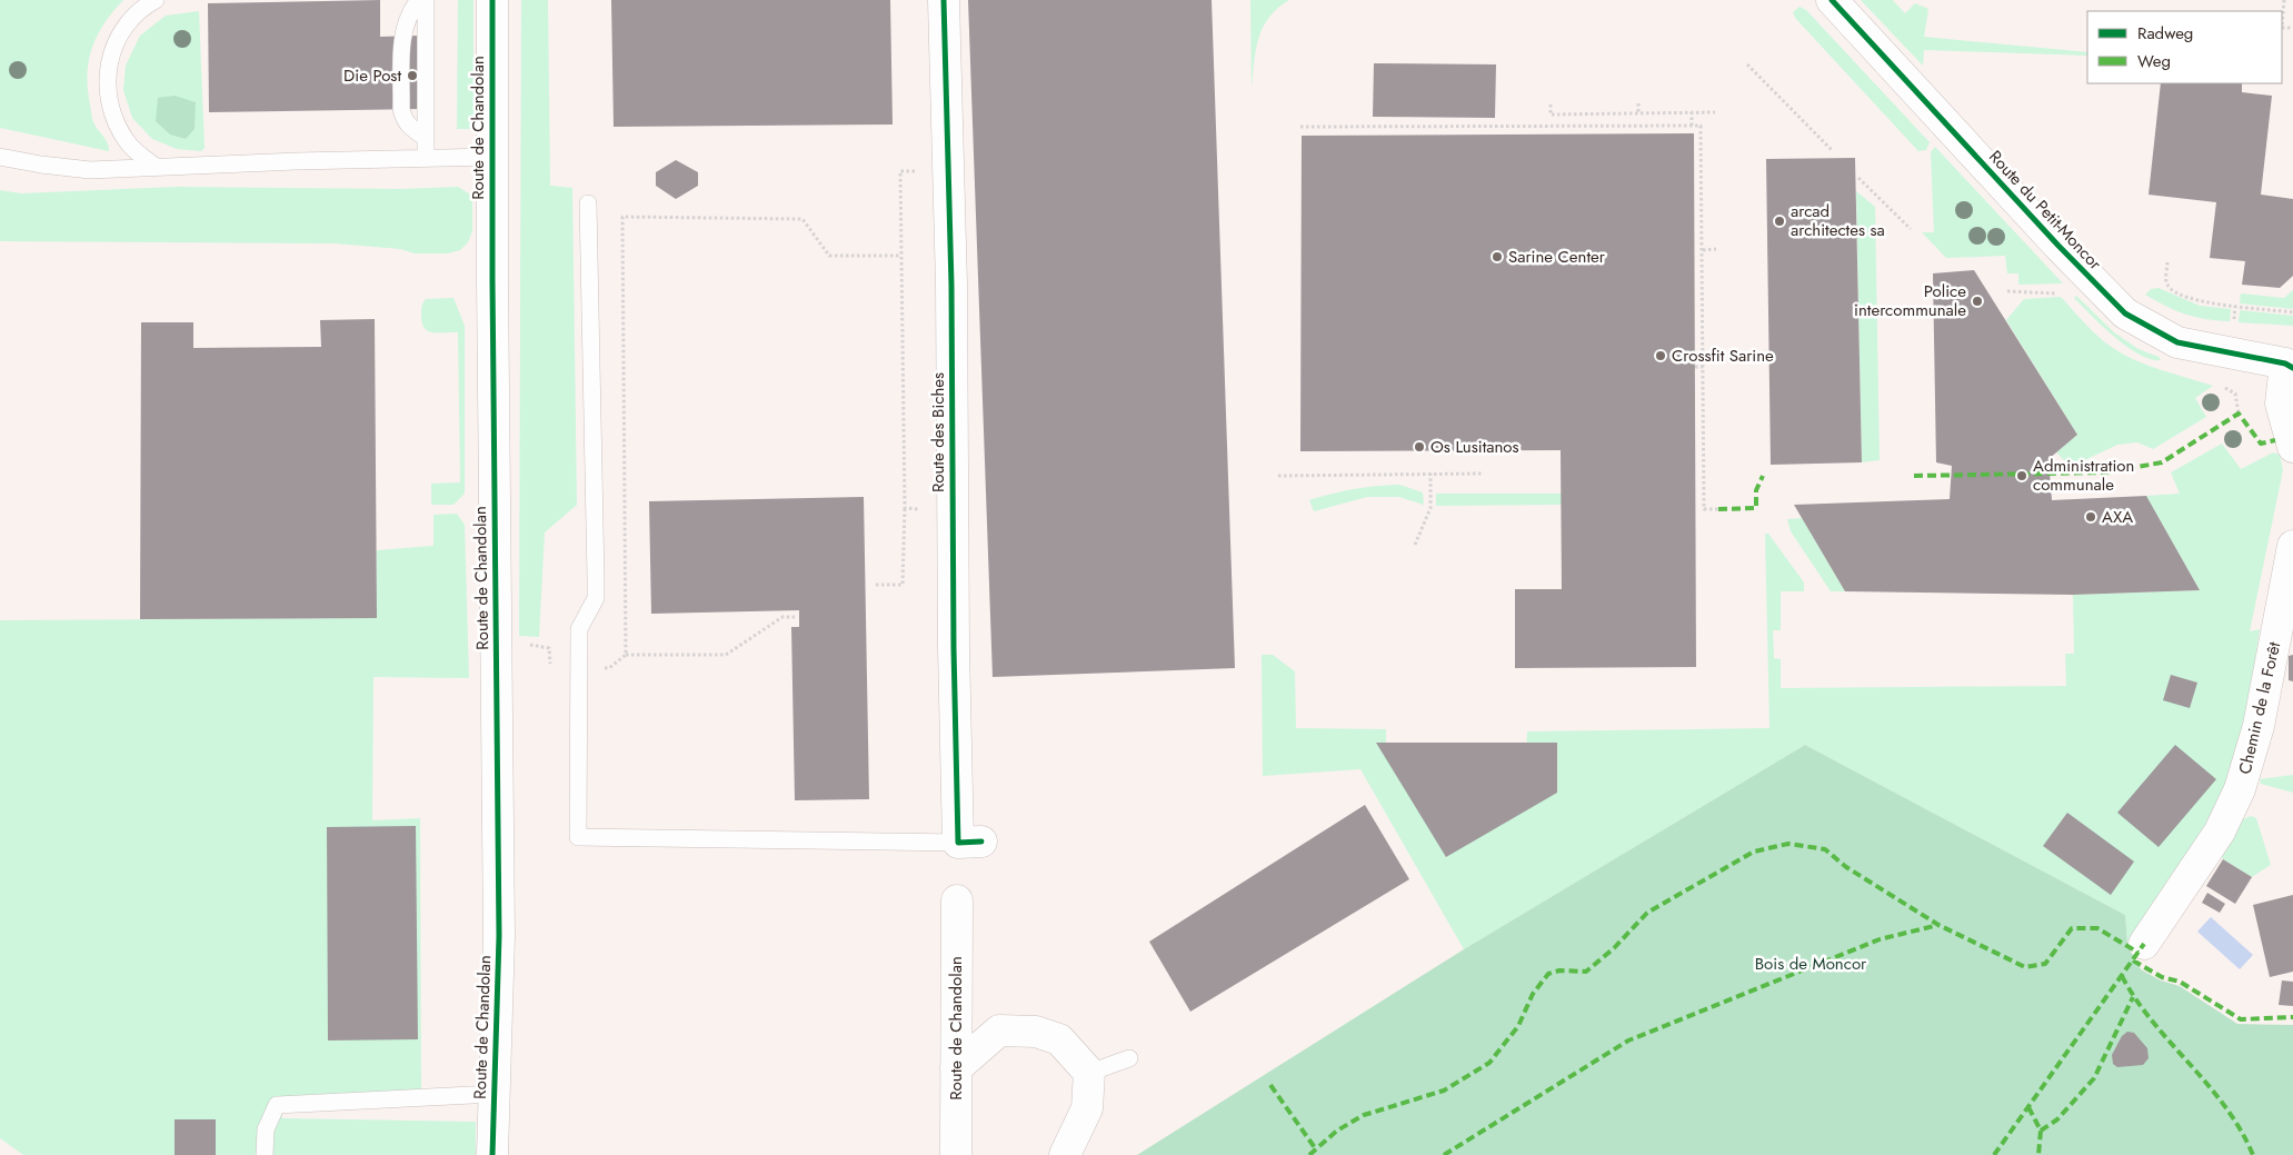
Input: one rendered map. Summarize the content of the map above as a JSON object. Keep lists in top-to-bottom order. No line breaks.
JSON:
{"streets":{"street":["Route de Chandolan","Route du Petit-Moncor","Route des Biches","Chemin de la Forêt"]},"parks":["Bois de Moncor"],"places":["Die Post","arcad architectes sa","Sarine Center","Police intercommunale","Crossfit Sarine","Os Lusitanos","Administration communale","AXA"],"legend":["Radweg","Weg"]}
